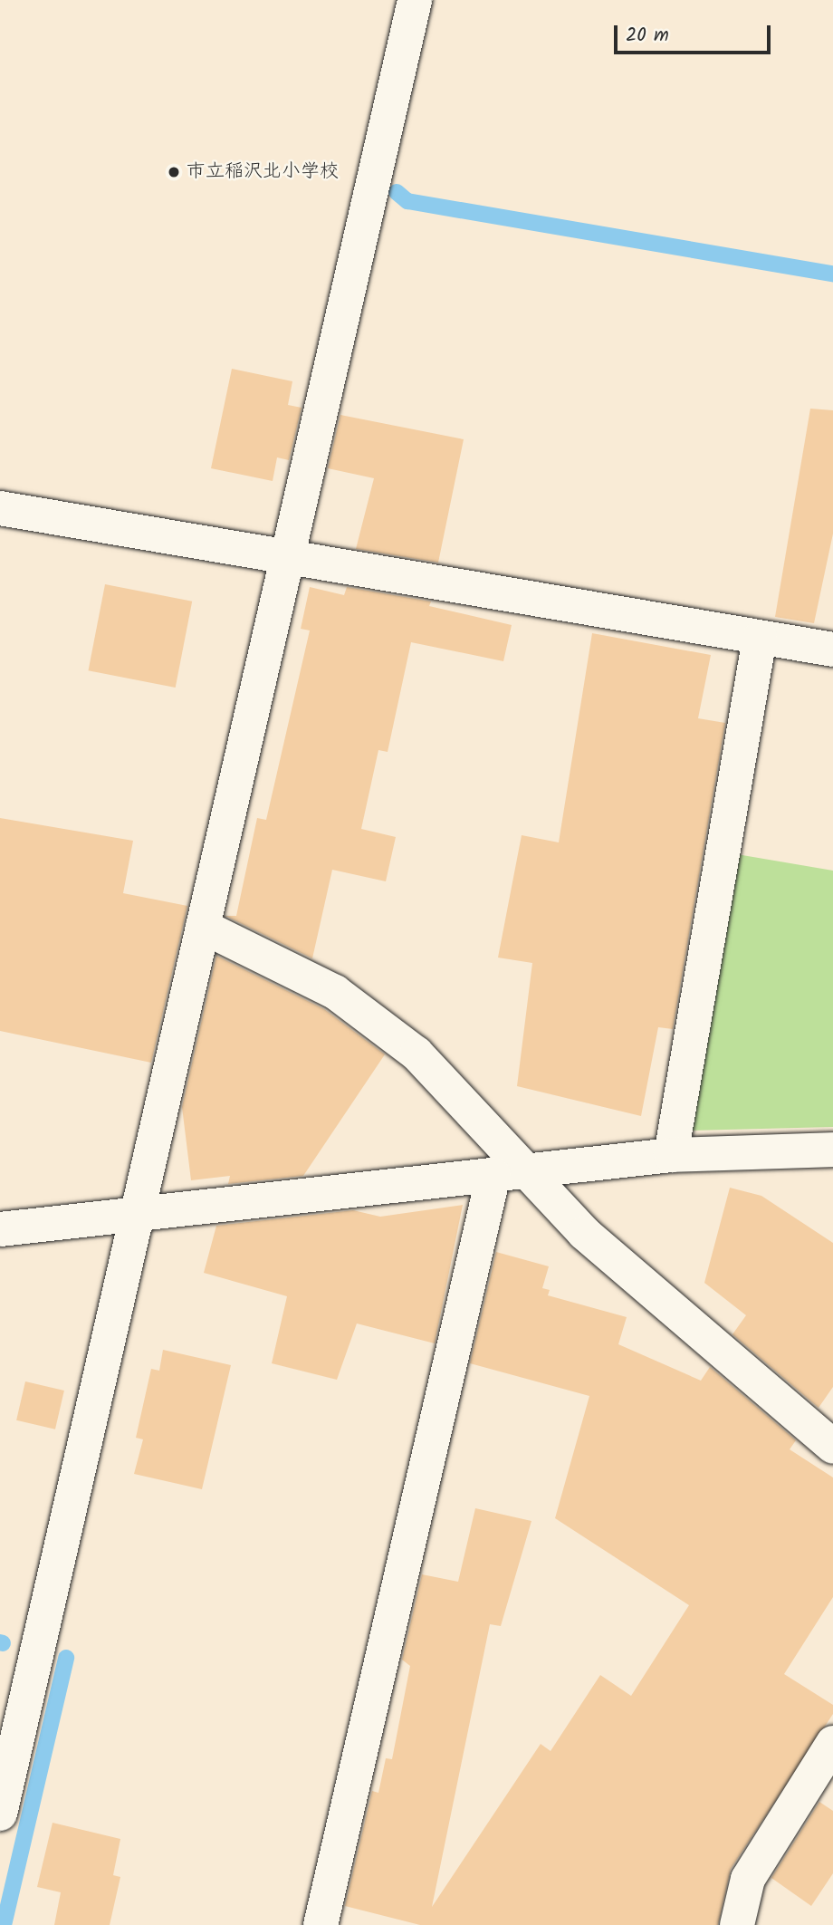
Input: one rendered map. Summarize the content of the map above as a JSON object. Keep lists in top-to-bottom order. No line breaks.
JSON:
{"places":["市立稲沢北小学校"],"scale_bar":"20 m"}
